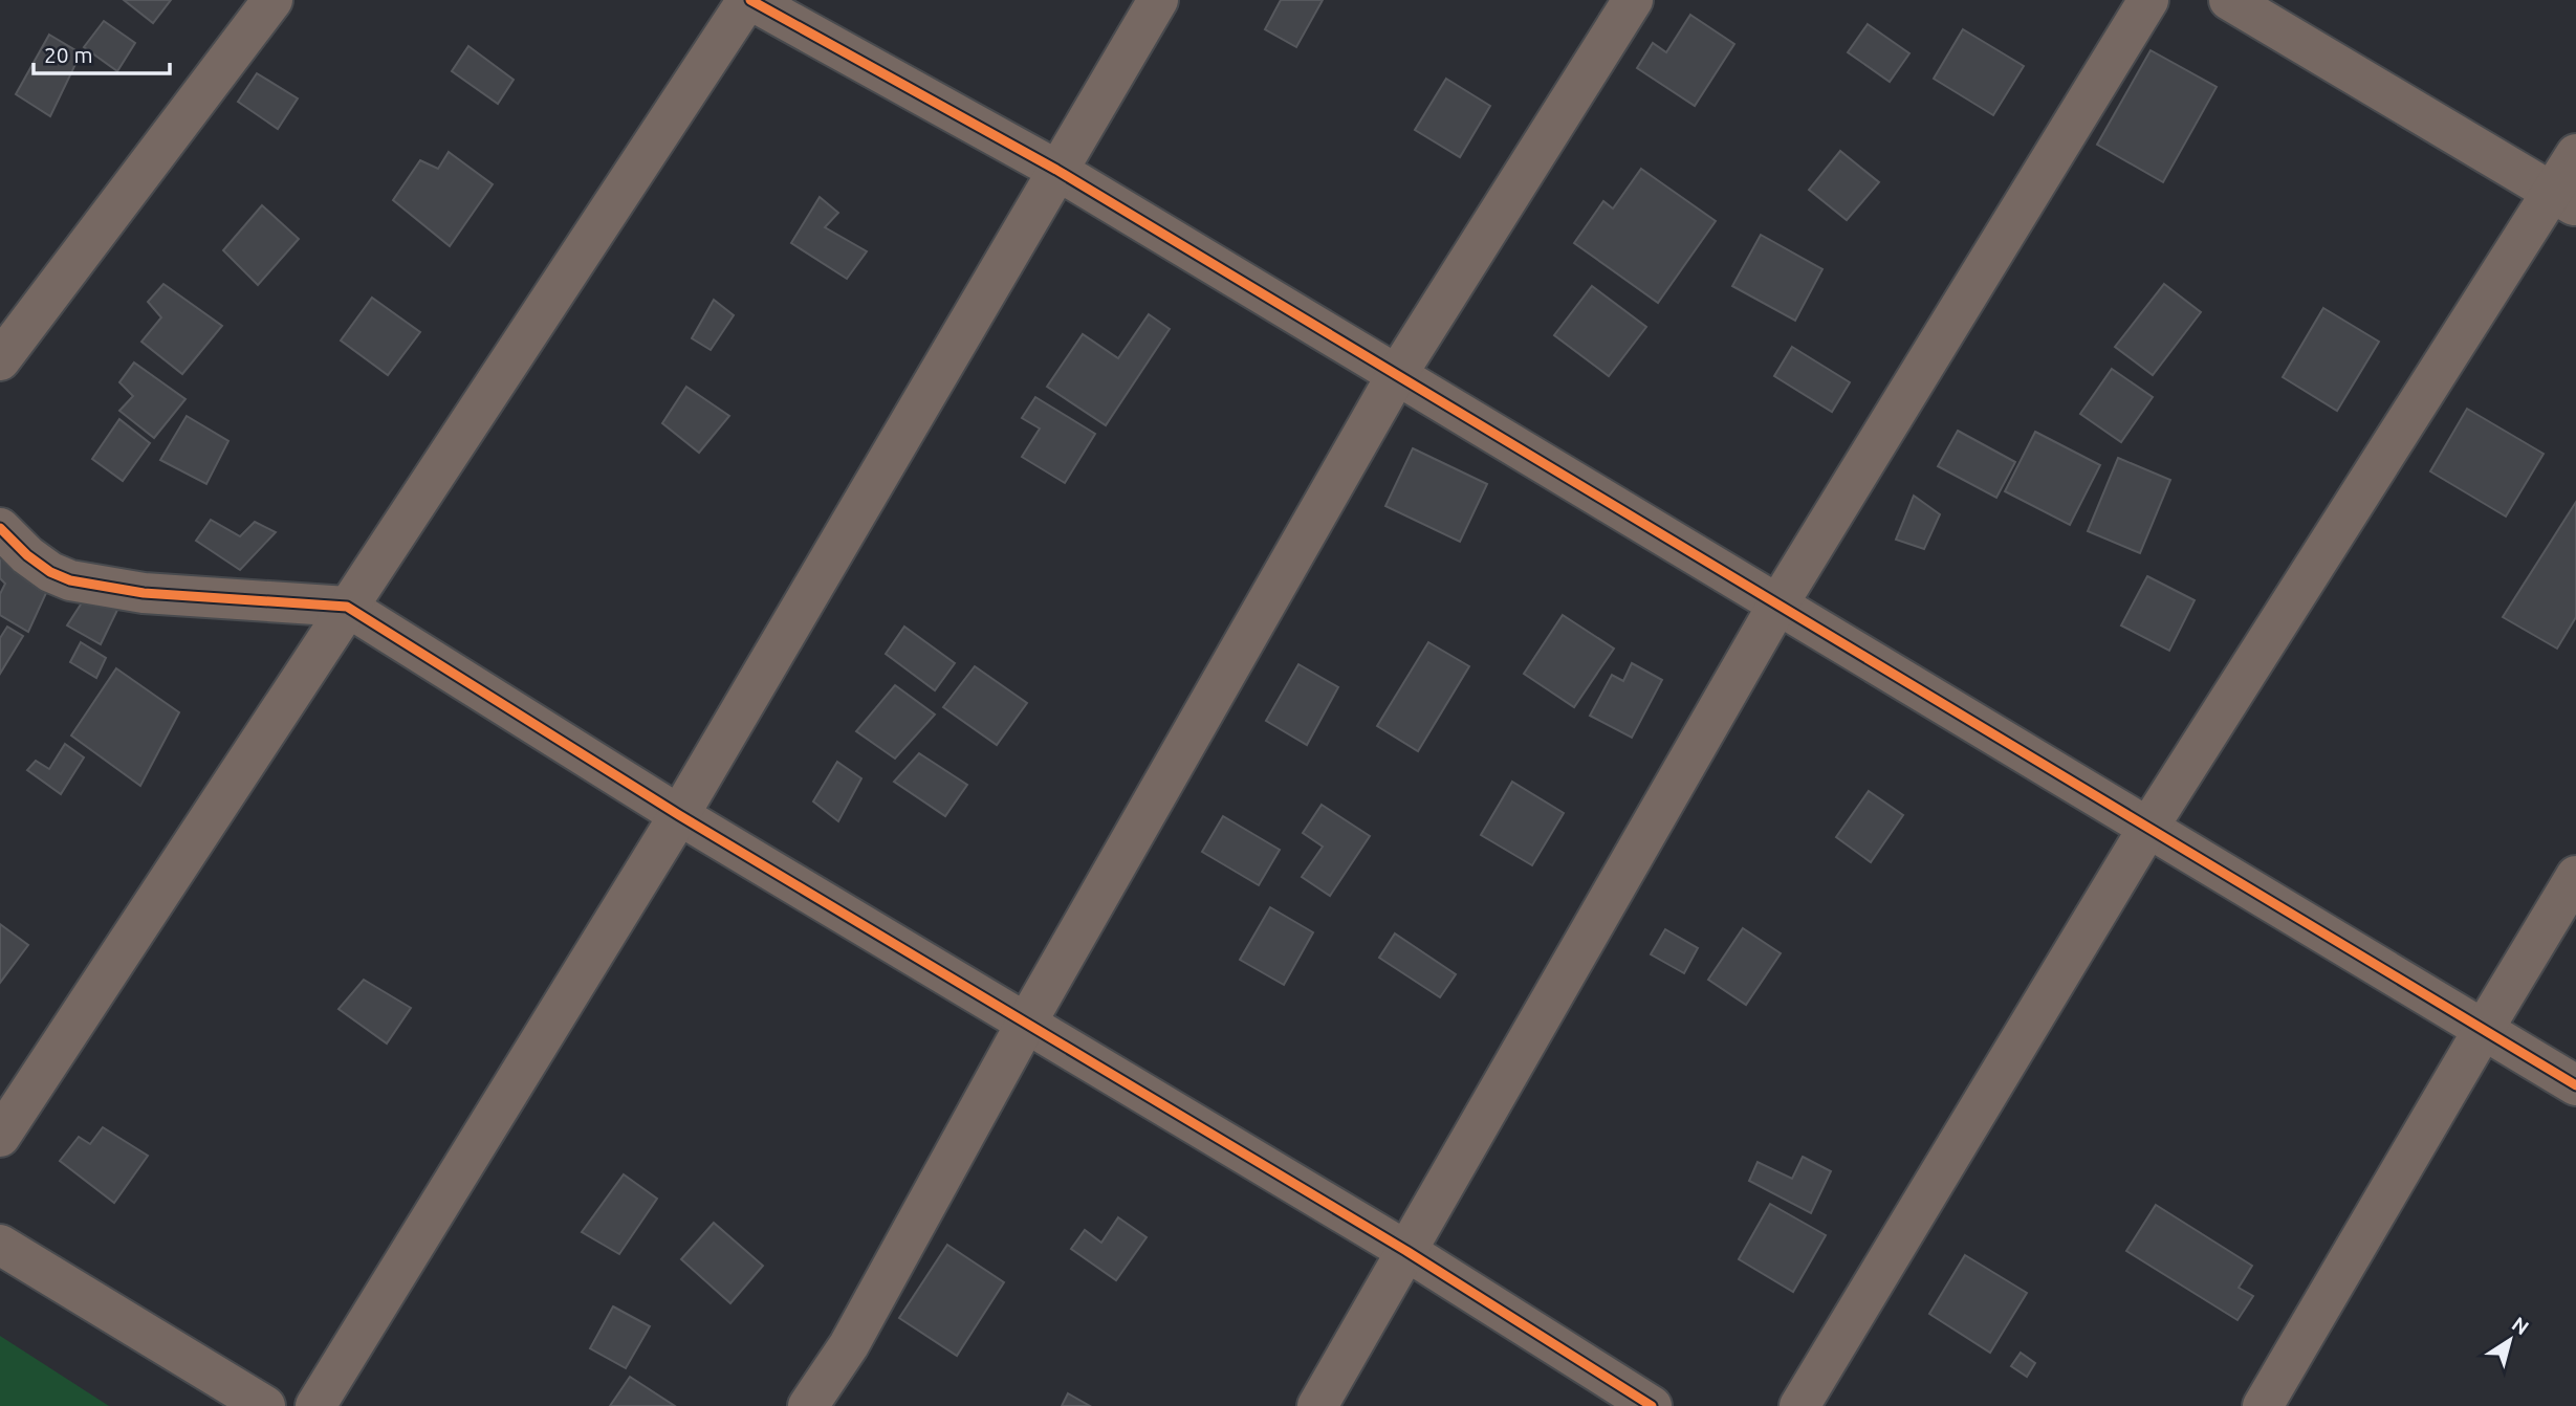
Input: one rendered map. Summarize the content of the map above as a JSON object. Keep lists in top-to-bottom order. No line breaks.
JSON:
{"scale_bar":"20 m","north":"top right"}
